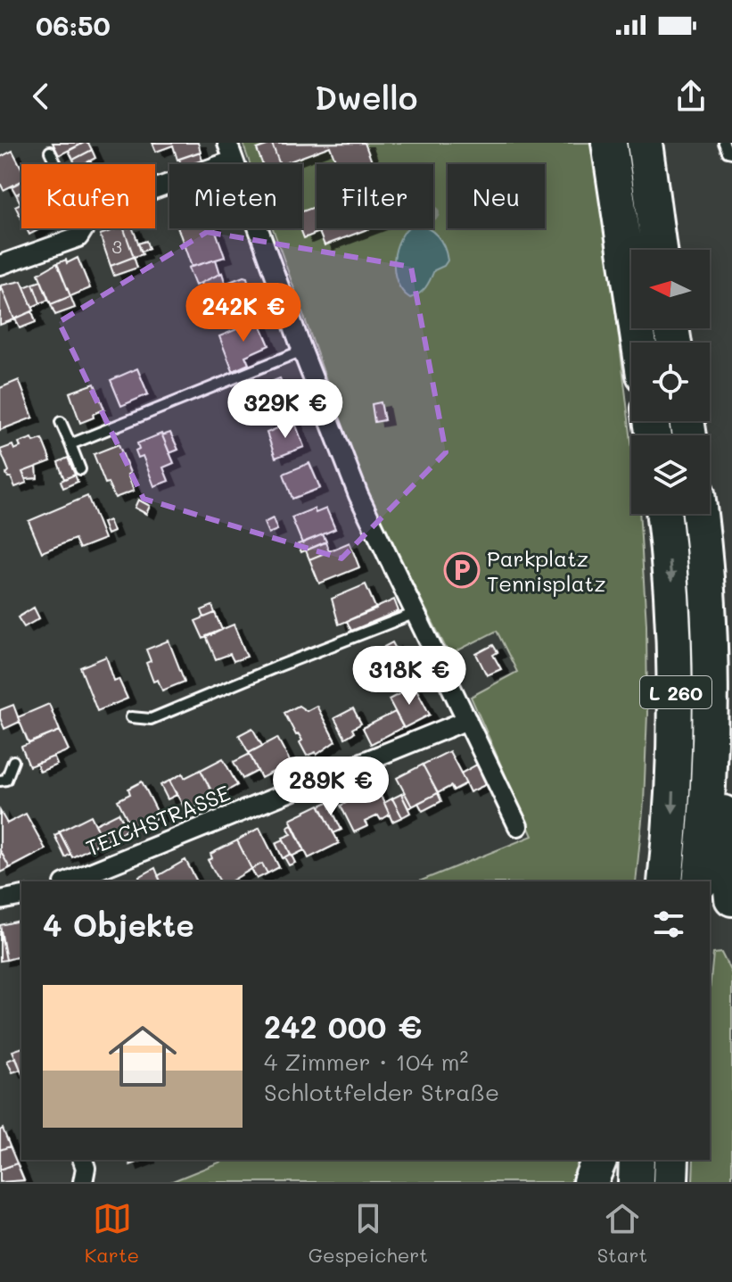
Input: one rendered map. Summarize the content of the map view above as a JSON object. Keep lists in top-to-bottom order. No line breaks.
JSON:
{"streets":{"highway":["L 260"],"street":["TEICHSTRASSE"]},"places":{"parking":["Parkplatz Tennisplatz"]},"house_numbers":["3"],"north":"left","page":{"status":"06:50","header":"Dwello","chip":["Kaufen","Mieten","Filter","Neu"],"price":["242K €","329K €","318K €","289K €"],"heading":"4 Objekte","list":[{"name":"242 000 €","note":"4 Zimmer · 104 m² · Schlottfelder Straße"}],"tabs":["Karte","Gespeichert","Start"]}}
